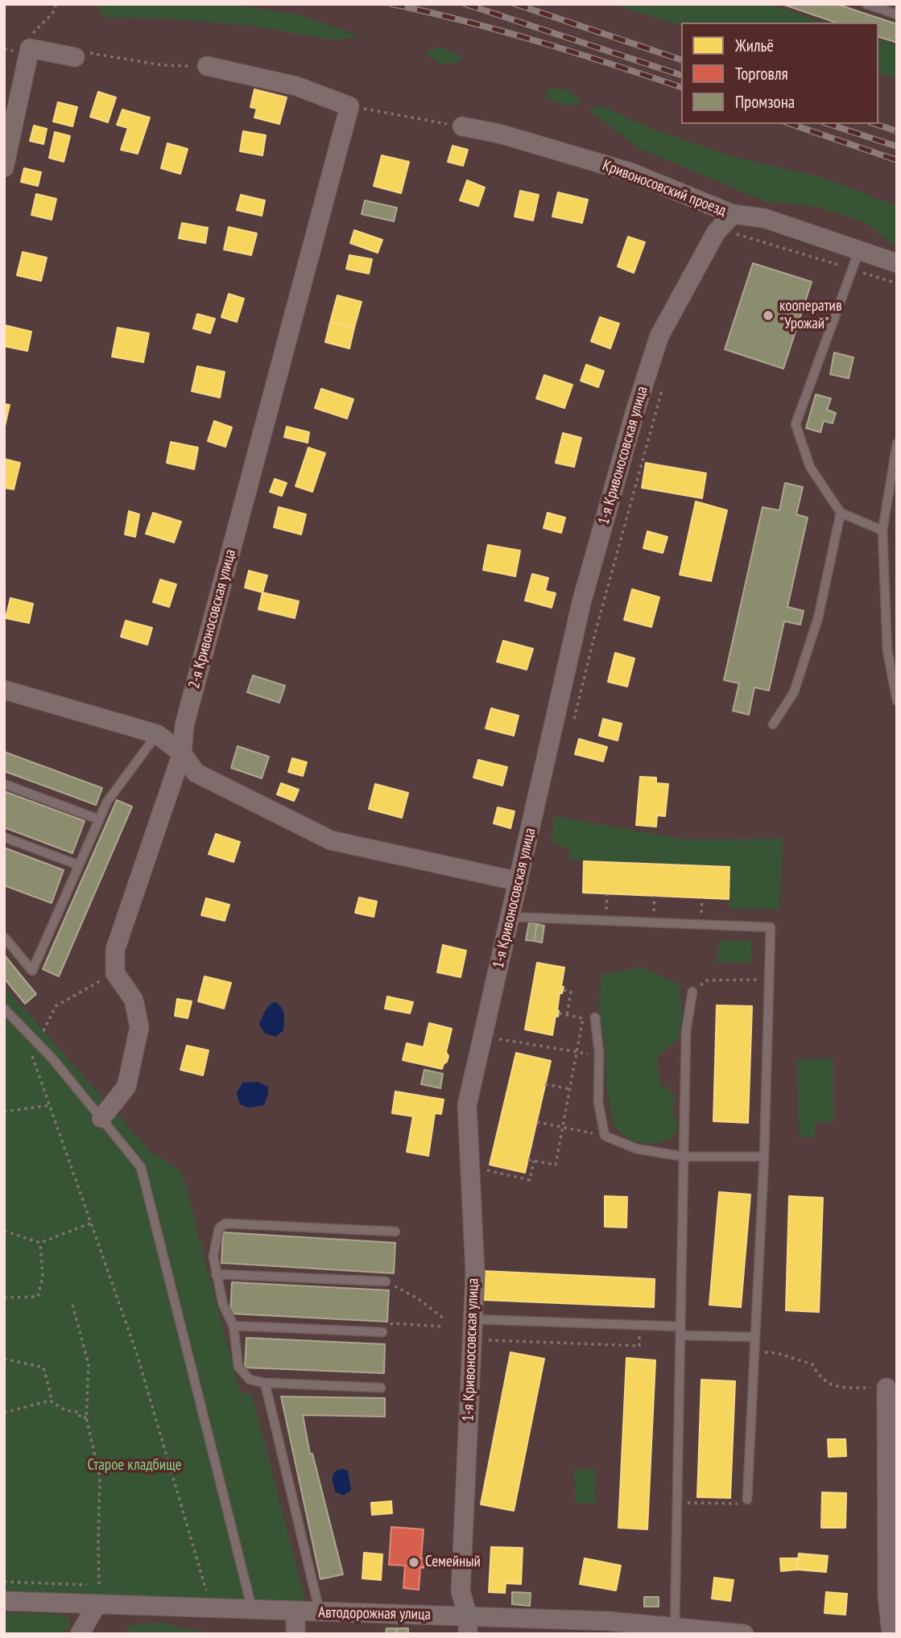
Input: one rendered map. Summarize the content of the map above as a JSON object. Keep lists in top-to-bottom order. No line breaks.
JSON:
{"streets":{"street":["Кривоносовский проезд","1-я Кривоносовская улица","2-я Кривоносовская улица","Автодорожная улица"]},"crossings":[["Кривоносовский проезд","1-я Кривоносовская улица"],["1-я Кривоносовская улица","Автодорожная улица"]],"parks":["Старое кладбище"],"places":["кооператив \"Урожай\"","Семейный"],"legend":["Жильё","Торговля","Промзона"]}
